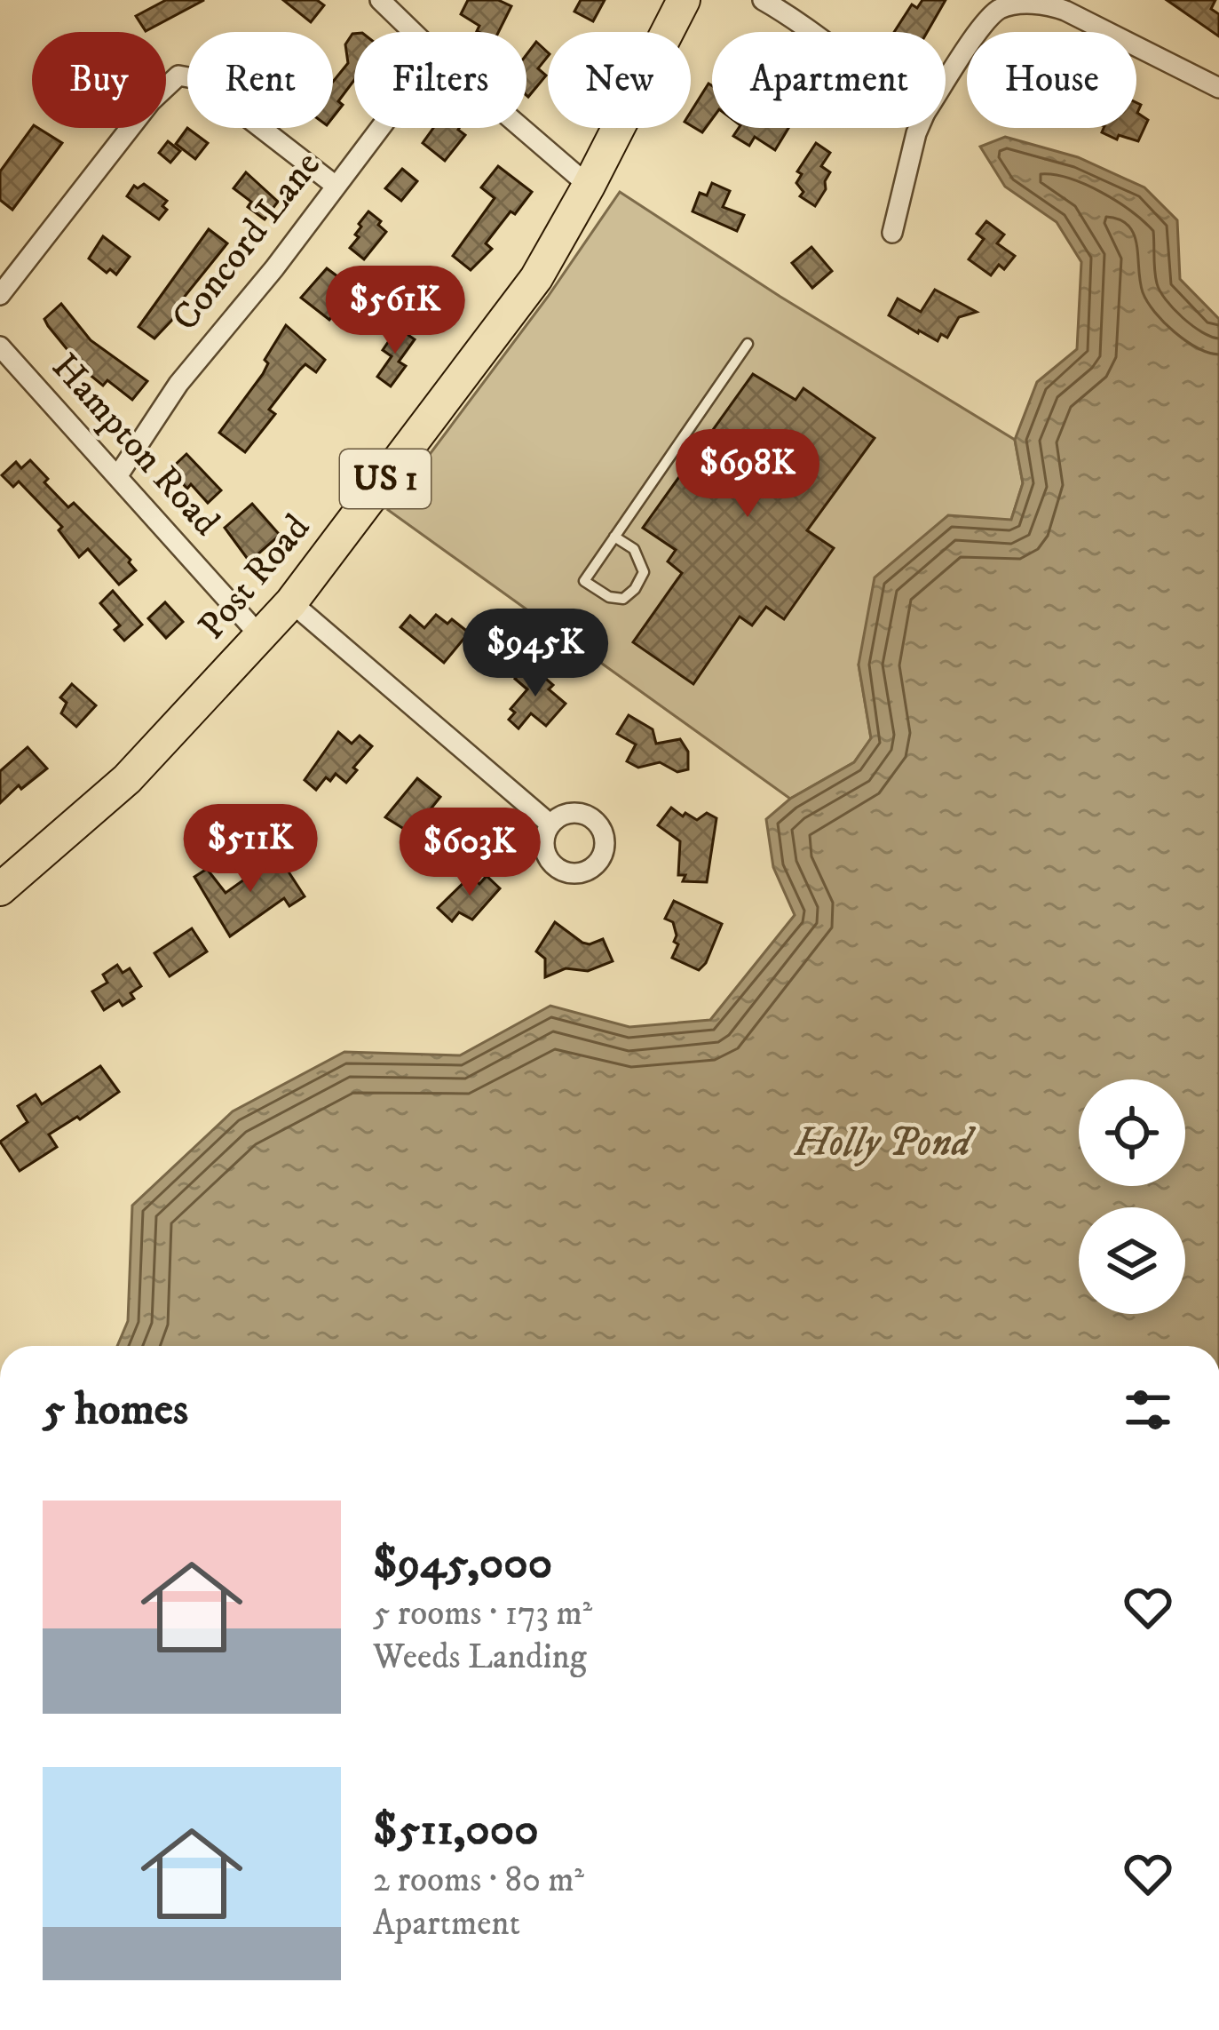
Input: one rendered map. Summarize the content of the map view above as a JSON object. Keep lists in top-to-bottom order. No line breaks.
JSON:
{"streets":{"main road":["US 1","Post Road"],"street":["Concord Lane","Hampton Road"]},"crossings":[["Concord Lane","Hampton Road"],["Hampton Road","Post Road"]],"water":["Holly Pond"],"page":{"chip":["Buy","Rent","Filters","New","Apartment","House"],"price":["$561K","$698K","$945K","$511K","$603K"],"heading":"5 homes","list":[{"name":"$945,000","note":"5 rooms · 173 m² · Weeds Landing"},{"name":"$511,000","note":"2 rooms · 80 m² · Apartment"}]}}
